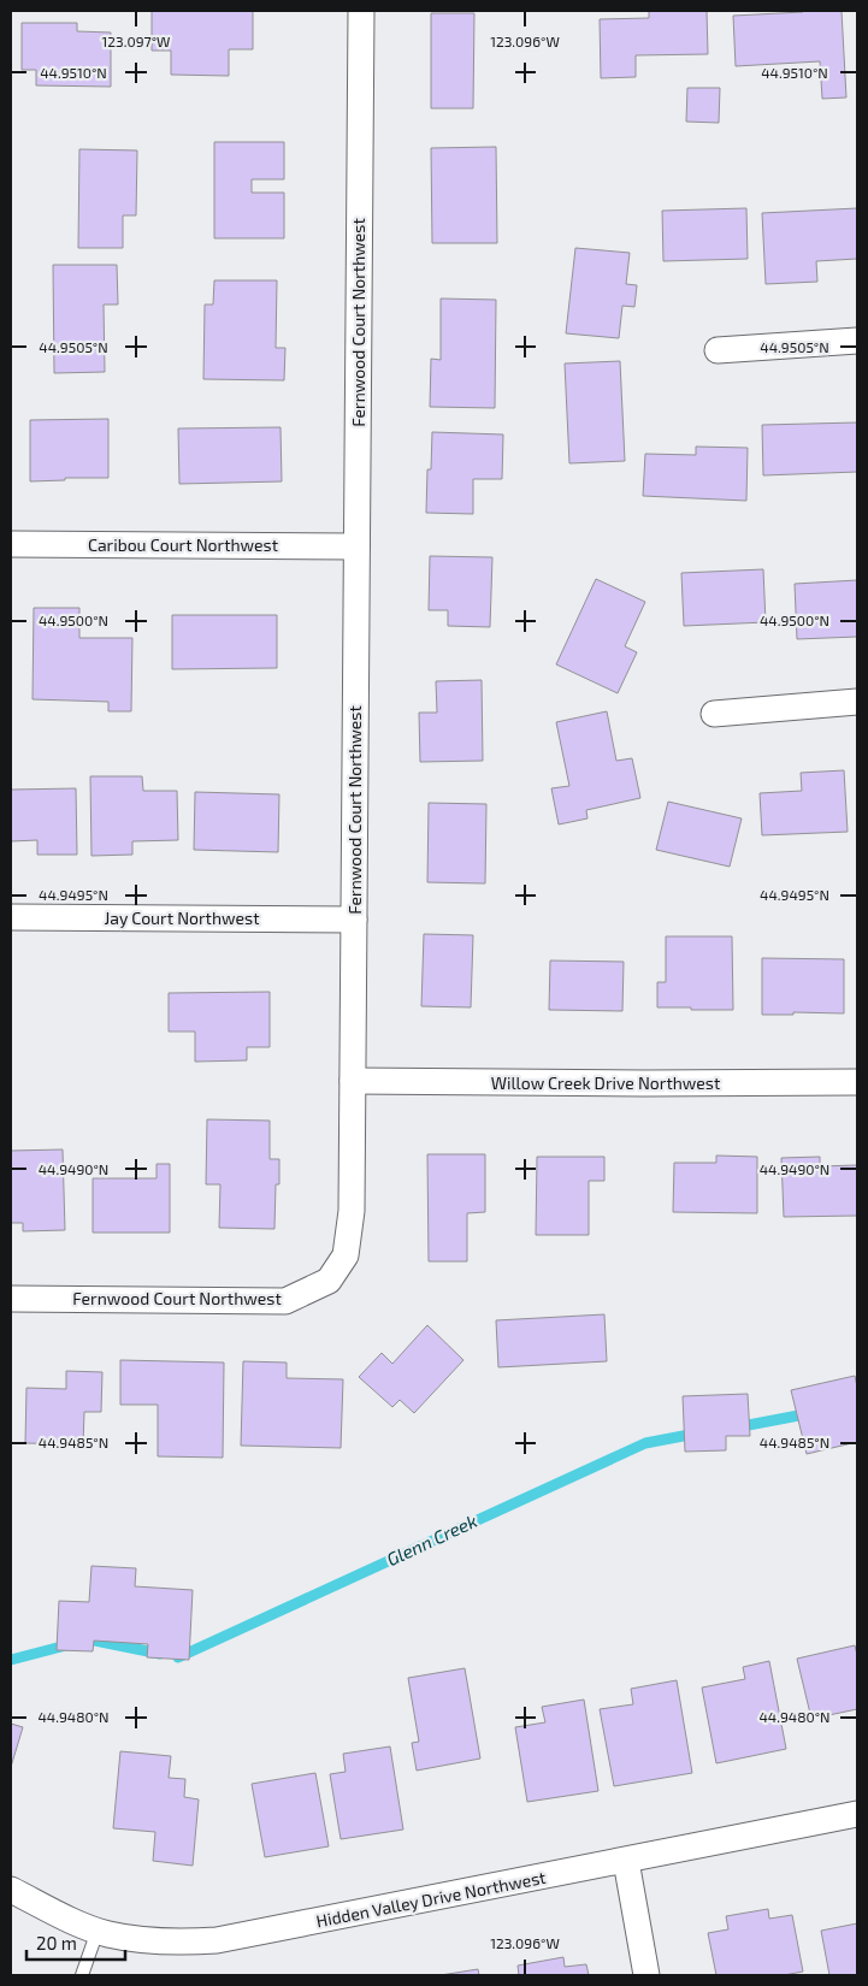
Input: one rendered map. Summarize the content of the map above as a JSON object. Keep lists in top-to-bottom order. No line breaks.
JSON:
{"streets":{"street":["Fernwood Court Northwest","Caribou Court Northwest","Jay Court Northwest","Willow Creek Drive Northwest","Hidden Valley Drive Northwest"]},"crossings":[["Fernwood Court Northwest","Caribou Court Northwest"],["Fernwood Court Northwest","Jay Court Northwest"],["Fernwood Court Northwest","Willow Creek Drive Northwest"]],"water":["Glenn Creek"],"scale_bar":"20 m","coordinates":["123.097°W","123.096°W","44.9510°N","44.9505°N","44.9500°N","44.9495°N","44.9490°N","44.9485°N","44.9480°N"]}
